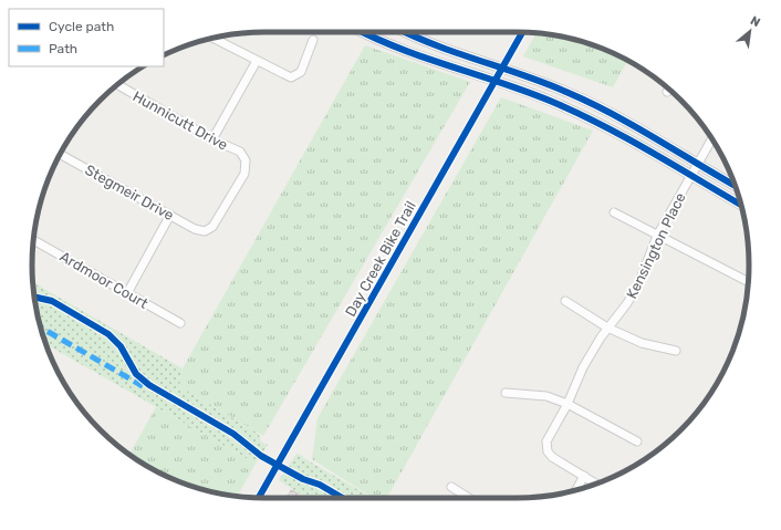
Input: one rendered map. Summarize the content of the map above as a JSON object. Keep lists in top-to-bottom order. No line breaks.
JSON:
{"streets":{"street":["Hunnicutt Drive","Stegmeir Drive","Kensington Place","Ardmoor Court"],"cycle path":["Day Creek Bike Trail"]},"crossings":[["Hunnicutt Drive","Stegmeir Drive"]],"legend":["Cycle path","Path"],"north":"top right"}
